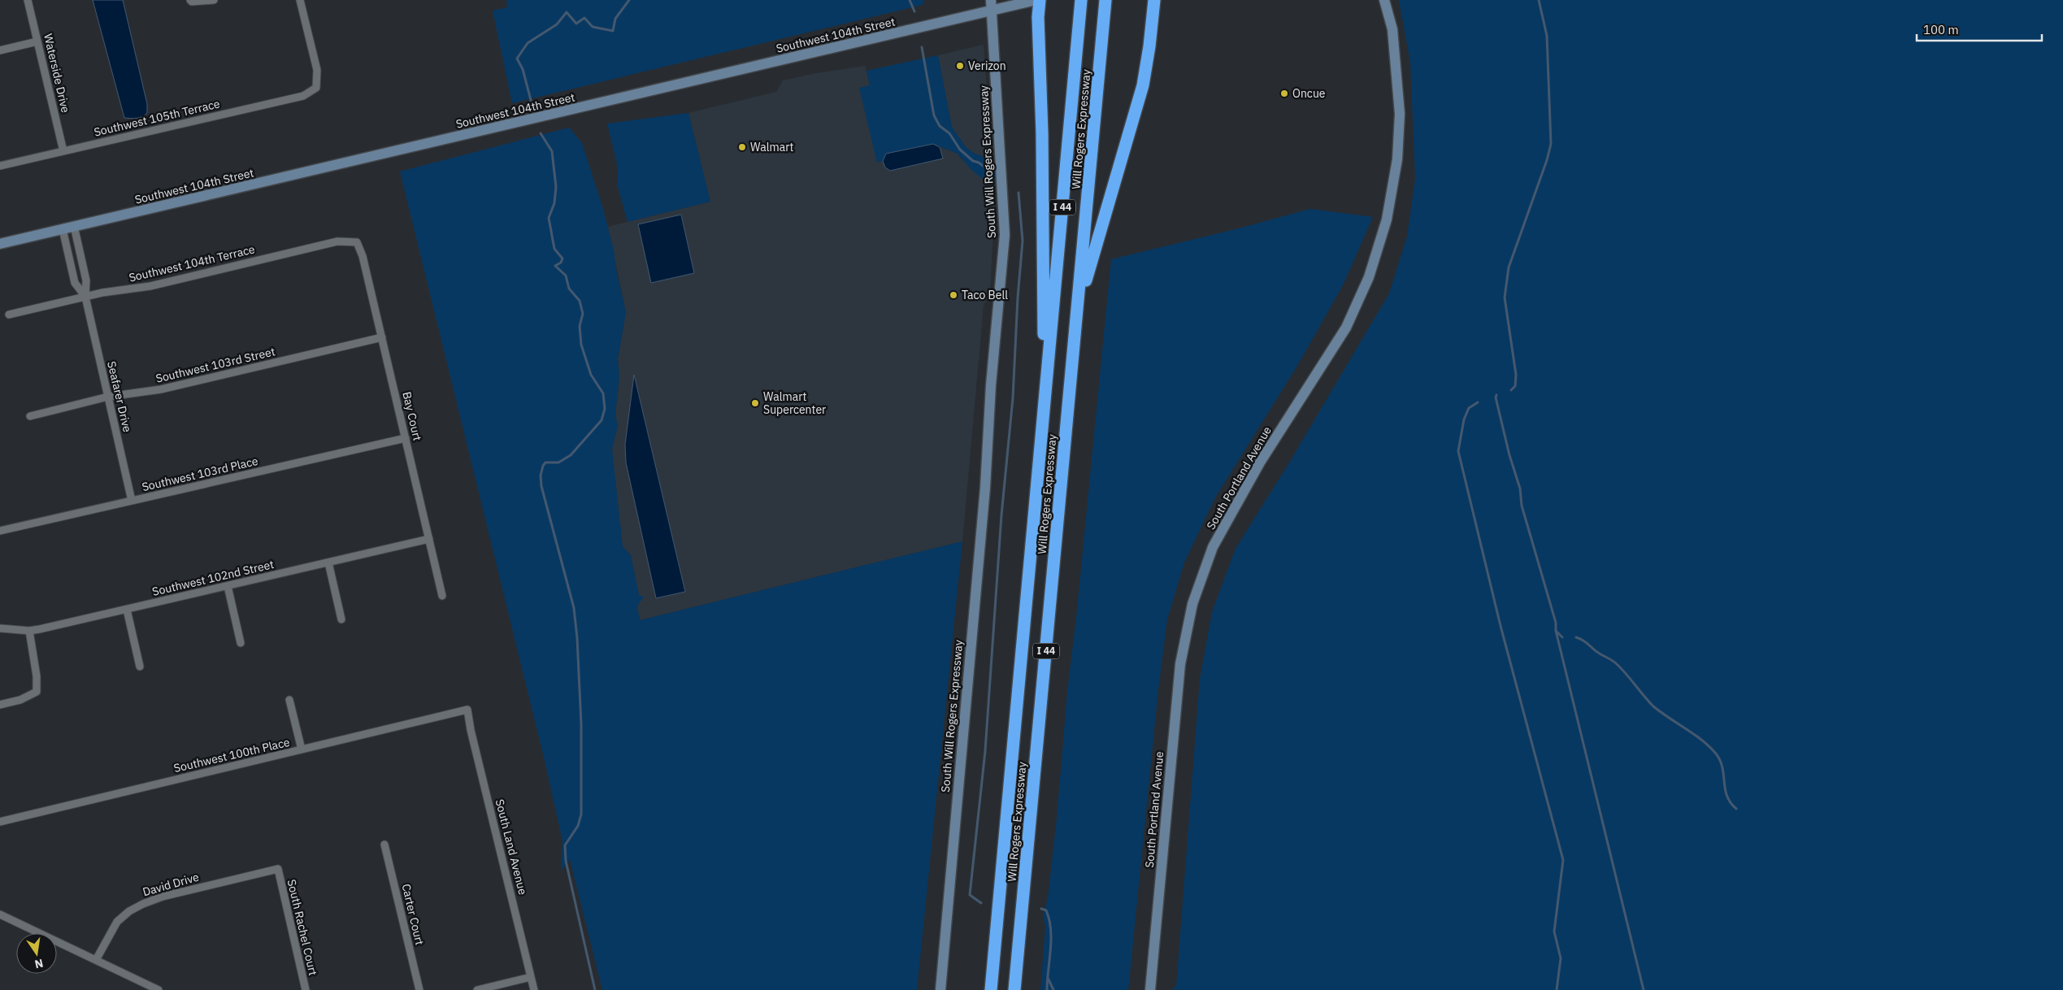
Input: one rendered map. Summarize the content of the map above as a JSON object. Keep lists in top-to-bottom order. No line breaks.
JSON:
{"streets":{"highway":["Will Rogers Expressway","I 44"],"main road":["Southwest 104th Street","South Will Rogers Expressway","South Portland Avenue"],"street":["Waterside Drive","Southwest 105th Terrace","Southwest 104th Terrace","Southwest 103rd Street","Seafarer Drive","Bay Court","Southwest 103rd Place","Southwest 102nd Street","Southwest 100th Place","South Land Avenue","David Drive","Carter Court","South Rachel Court"]},"crossings":[["Southwest 104th Street","South Will Rogers Expressway"],["Southwest 104th Street","Seafarer Drive"],["Waterside Drive","Southwest 105th Terrace"],["Southwest 104th Terrace","Seafarer Drive"],["Southwest 104th Terrace","Bay Court"],["Southwest 103rd Street","Seafarer Drive"],["Southwest 103rd Street","Bay Court"],["Seafarer Drive","Southwest 103rd Place"],["Bay Court","Southwest 103rd Place"],["Bay Court","Southwest 102nd Street"],["Southwest 100th Place","South Land Avenue"],["David Drive","South Rachel Court"]],"places":["Verizon","Oncue","Walmart","Taco Bell","Walmart Supercenter"],"scale_bar":"100 m","north":"bottom"}
